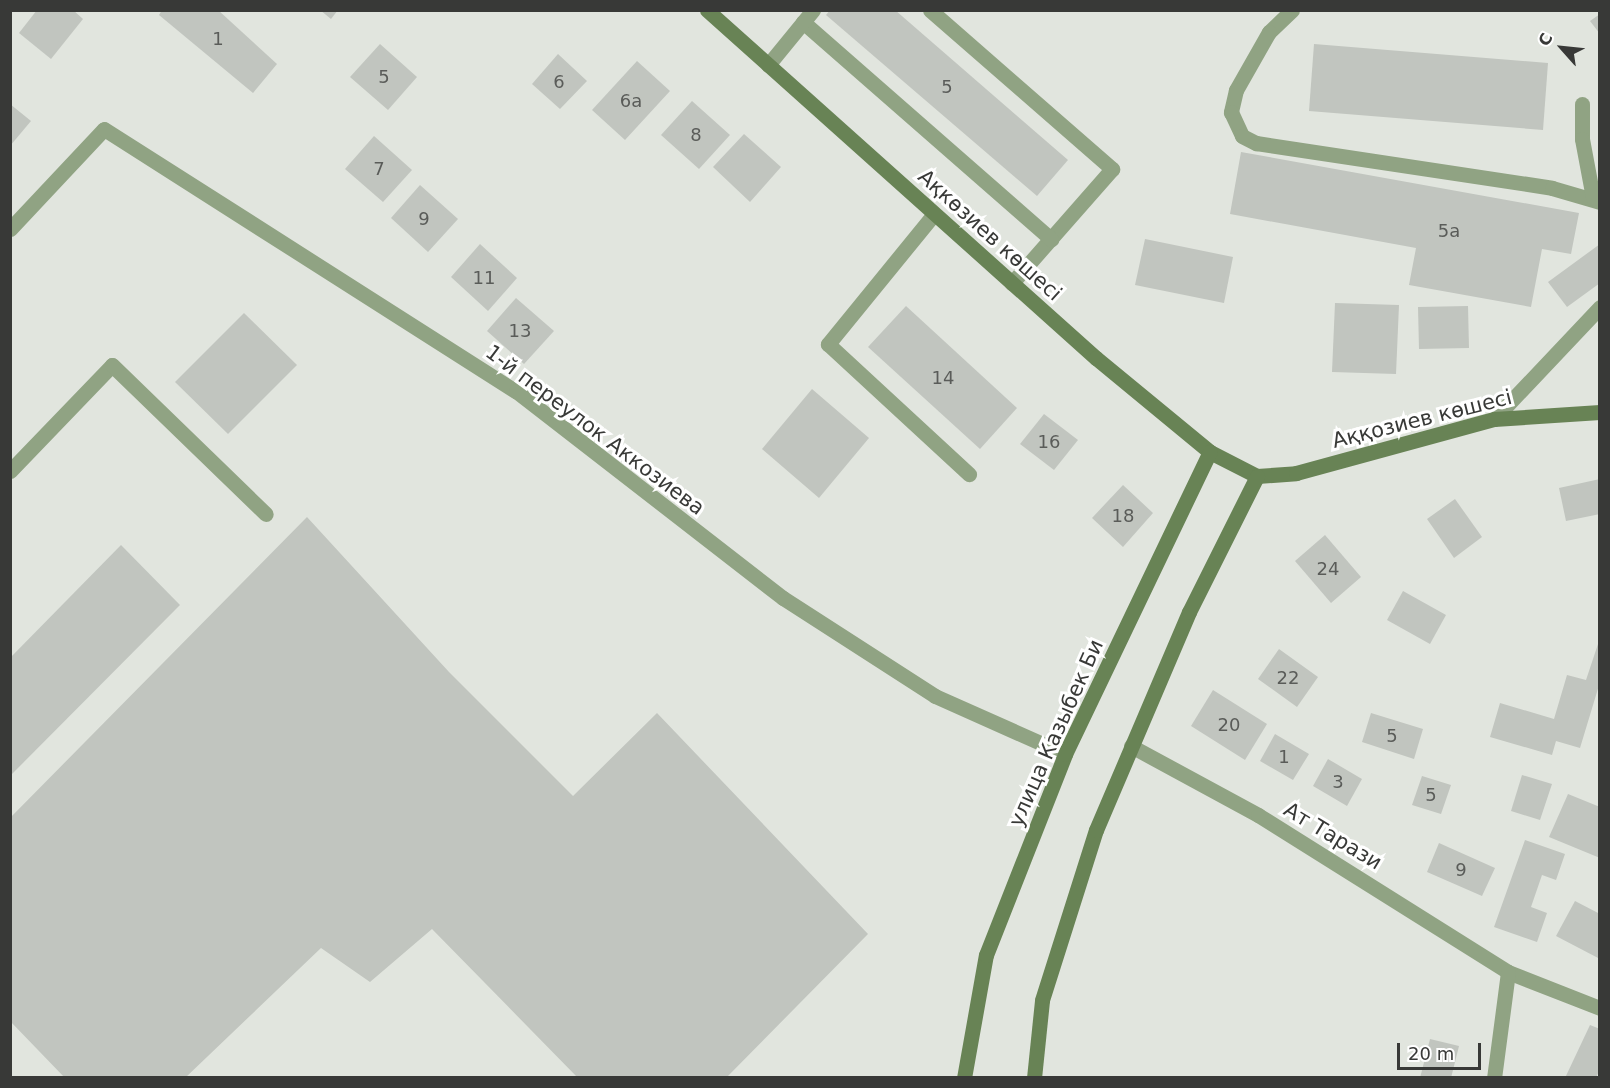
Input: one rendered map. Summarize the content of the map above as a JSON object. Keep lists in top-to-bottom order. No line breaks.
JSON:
{"streets":{"main road":["Ақкөзиев көшесі","Аққозиев көшесі","улица Казыбек Би"],"street":["1-й переулок Аккозиева","Ат Тарази"]},"crossings":[["Ақкөзиев көшесі","Аққозиев көшесі"],["Ақкөзиев көшесі","улица Казыбек Би"],["1-й переулок Аккозиева","улица Казыбек Би"]],"house_numbers":["1","5","6","5","6а","8","7","9","5а","11","13","14","16","18","24","22","20","5","1","3","5","9"],"scale_bar":"20 m","north":"top left"}
